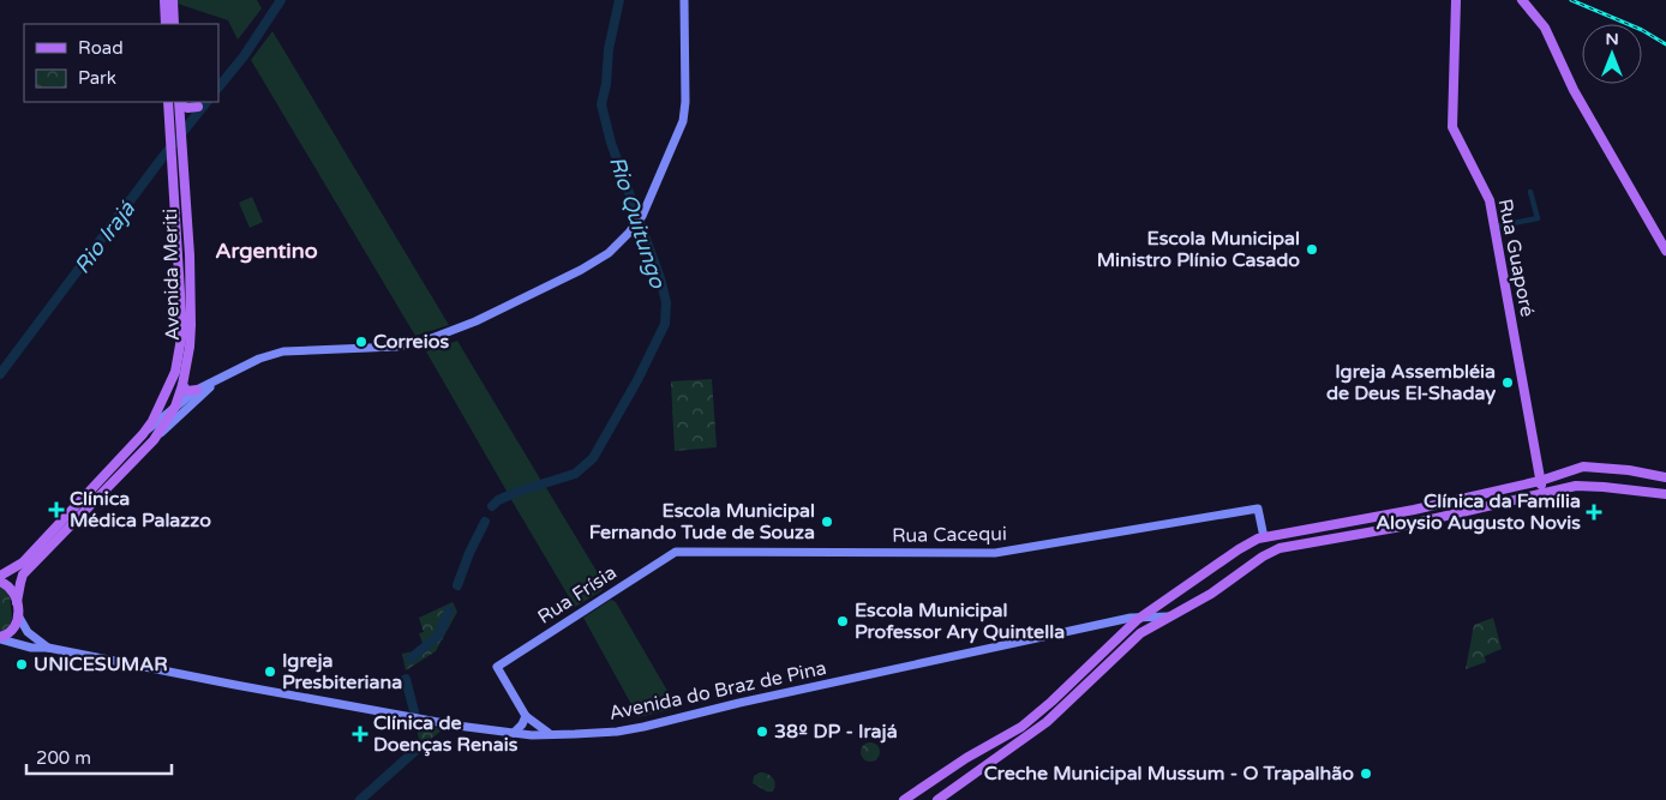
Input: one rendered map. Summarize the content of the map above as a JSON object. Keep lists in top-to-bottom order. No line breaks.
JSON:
{"streets":{"main road":["Rua Guaporé","Avenida Meriti","Rua Cacequi","Rua Frísia","Avenida do Braz de Pina"]},"crossings":[["Rua Guaporé","Avenida do Braz de Pina"],["Rua Cacequi","Rua Frísia"],["Rua Cacequi","Avenida do Braz de Pina"]],"districts":["Argentino"],"water":["Rio Quitungo","Rio Irajá"],"places":{"other":["Escola Municipal Ministro Plínio Casado","Correios","Igreja Assembléia de Deus El-Shaday","Escola Municipal Fernando Tude de Souza","Escola Municipal Professor Ary Quintella","UNICESUMAR","Igreja Presbiteriana","38º DP - Irajá","Creche Municipal Mussum - O Trapalhão"],"health":["Clínica Médica Palazzo","Clínica da Família Aloysio Augusto Novis","Clínica de Doenças Renais"]},"legend":["Road","Park"],"scale_bar":"200 m","north":"top"}
